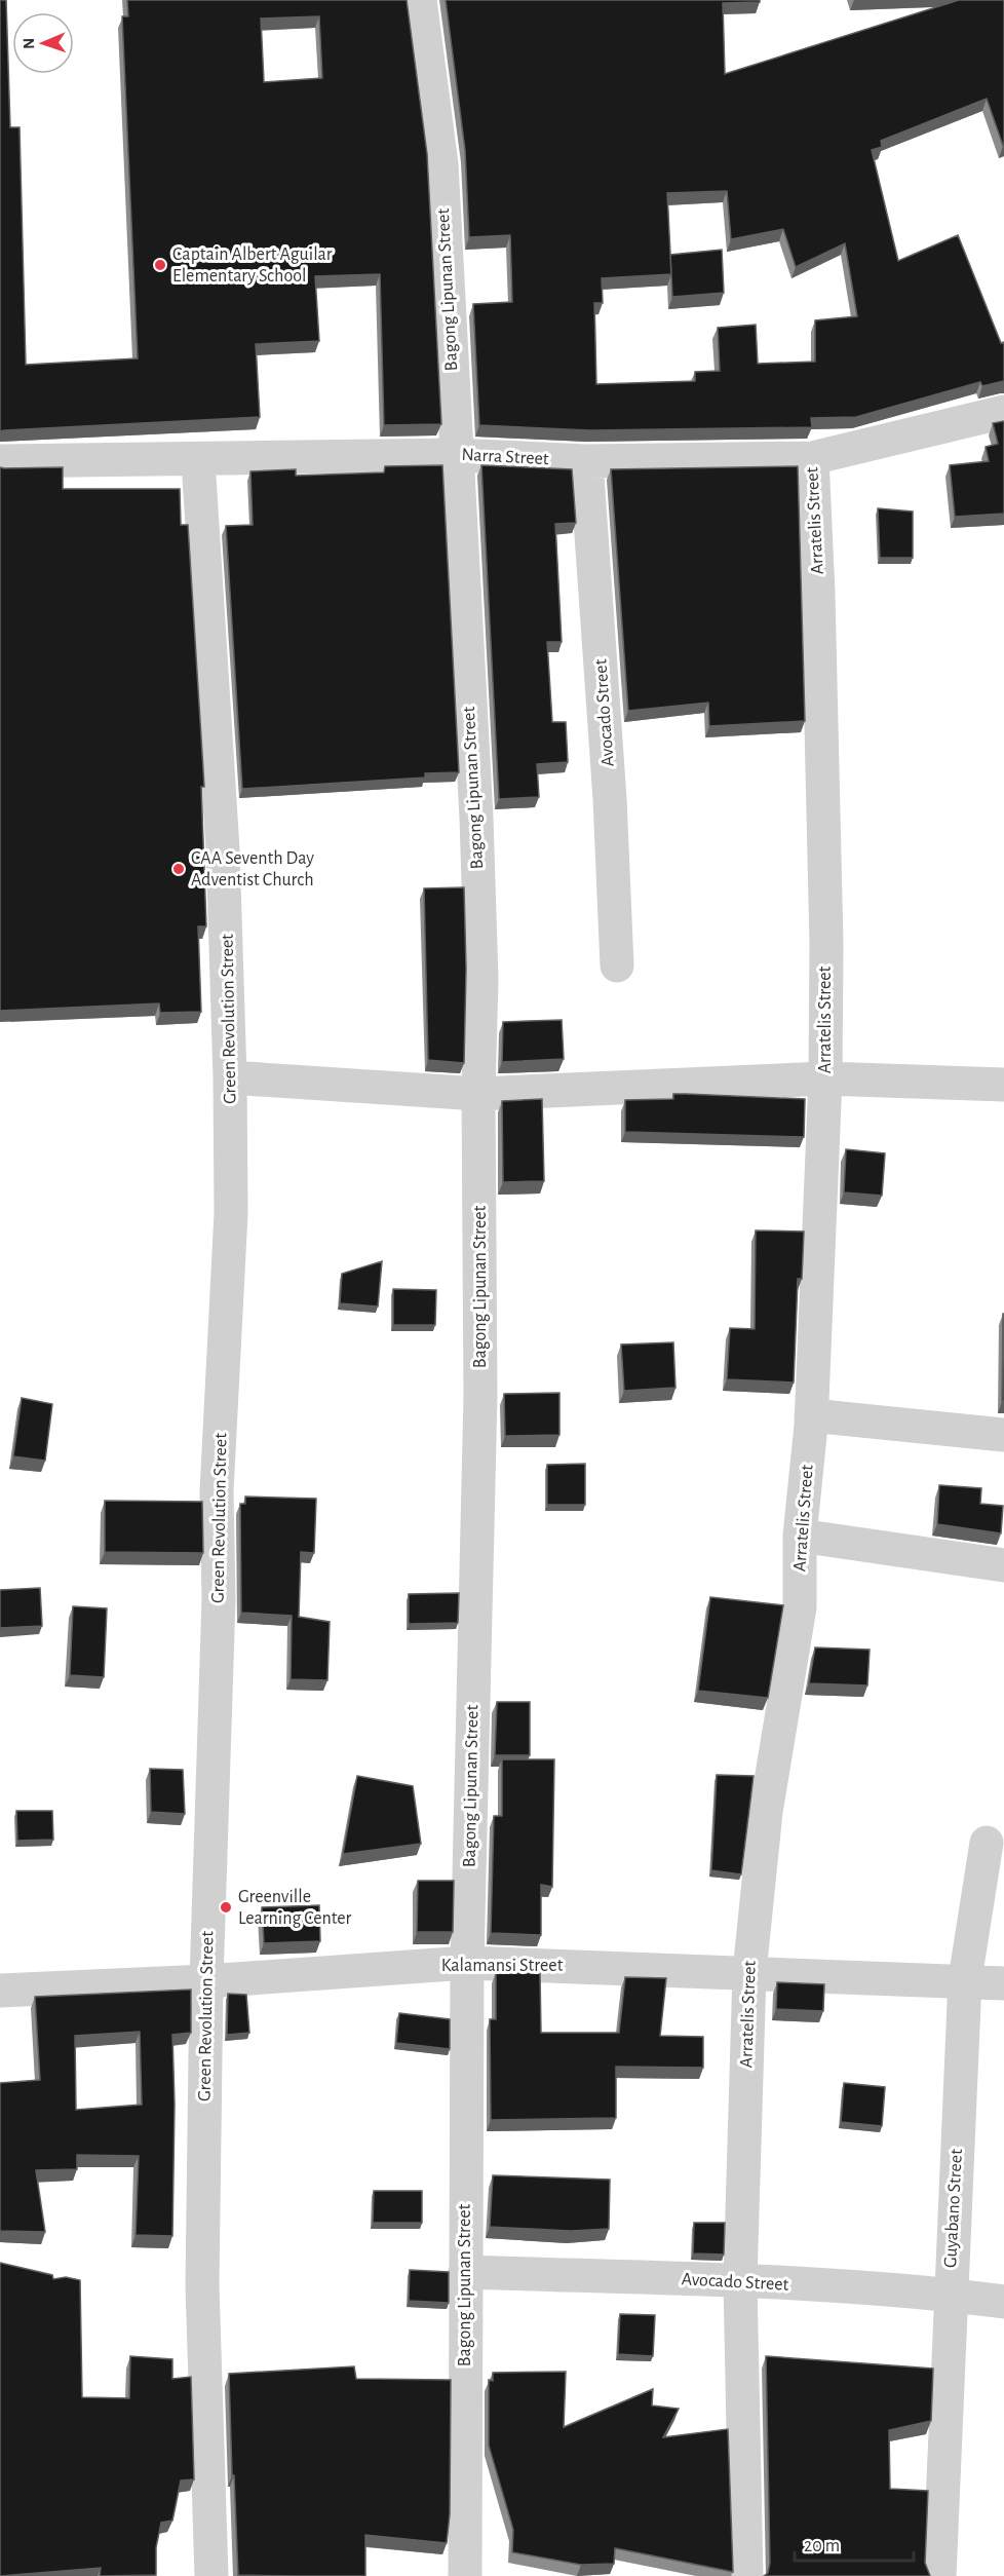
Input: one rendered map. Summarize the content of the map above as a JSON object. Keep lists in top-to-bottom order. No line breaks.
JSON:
{"streets":{"street":["Bagong Lipunan Street","Narra Street","Arratelis Street","Avocado Street","Green Revolution Street","Kalamansi Street","Guyabano Street"]},"crossings":[["Bagong Lipunan Street","Narra Street"],["Bagong Lipunan Street","Avocado Street"],["Bagong Lipunan Street","Kalamansi Street"],["Narra Street","Arratelis Street"],["Narra Street","Avocado Street"],["Narra Street","Green Revolution Street"],["Arratelis Street","Avocado Street"],["Arratelis Street","Kalamansi Street"],["Avocado Street","Guyabano Street"],["Green Revolution Street","Kalamansi Street"],["Kalamansi Street","Guyabano Street"]],"places":["Captain Albert Aguilar Elementary School","CAA Seventh Day Adventist Church","Greenville Learning Center"],"scale_bar":"20 m","north":"left"}
